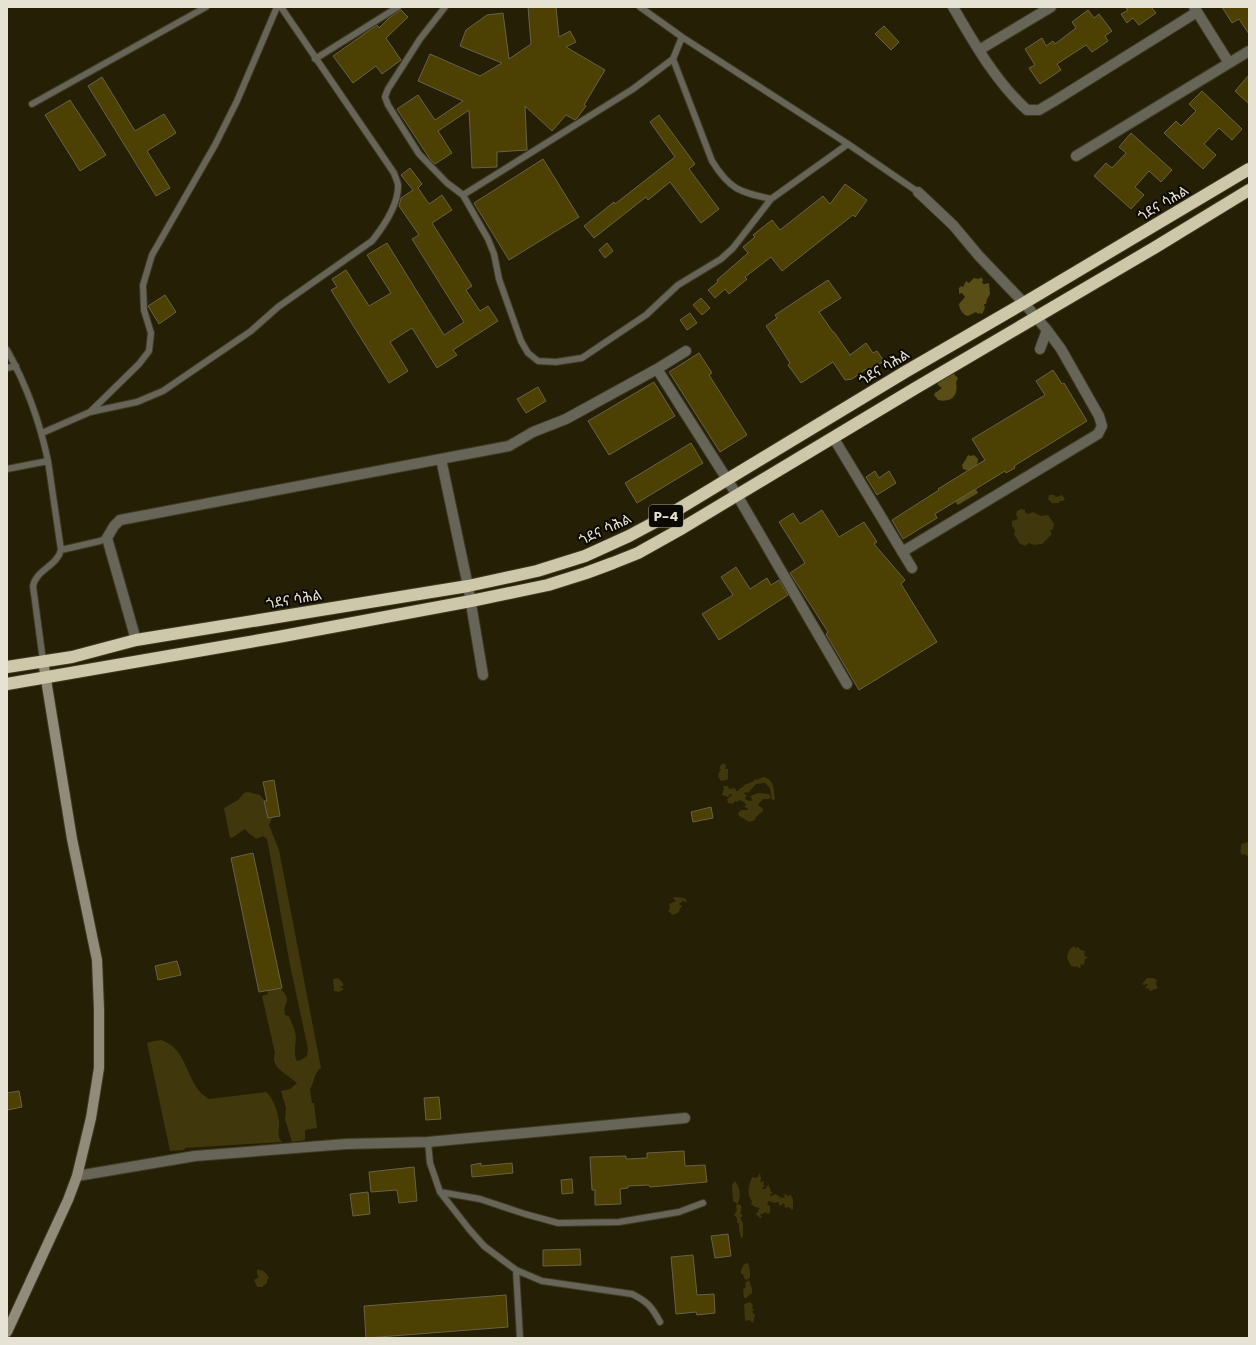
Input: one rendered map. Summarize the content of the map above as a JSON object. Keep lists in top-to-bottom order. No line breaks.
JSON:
{"streets":{"highway":["ጎደና ሳሕል","P-4"]}}
